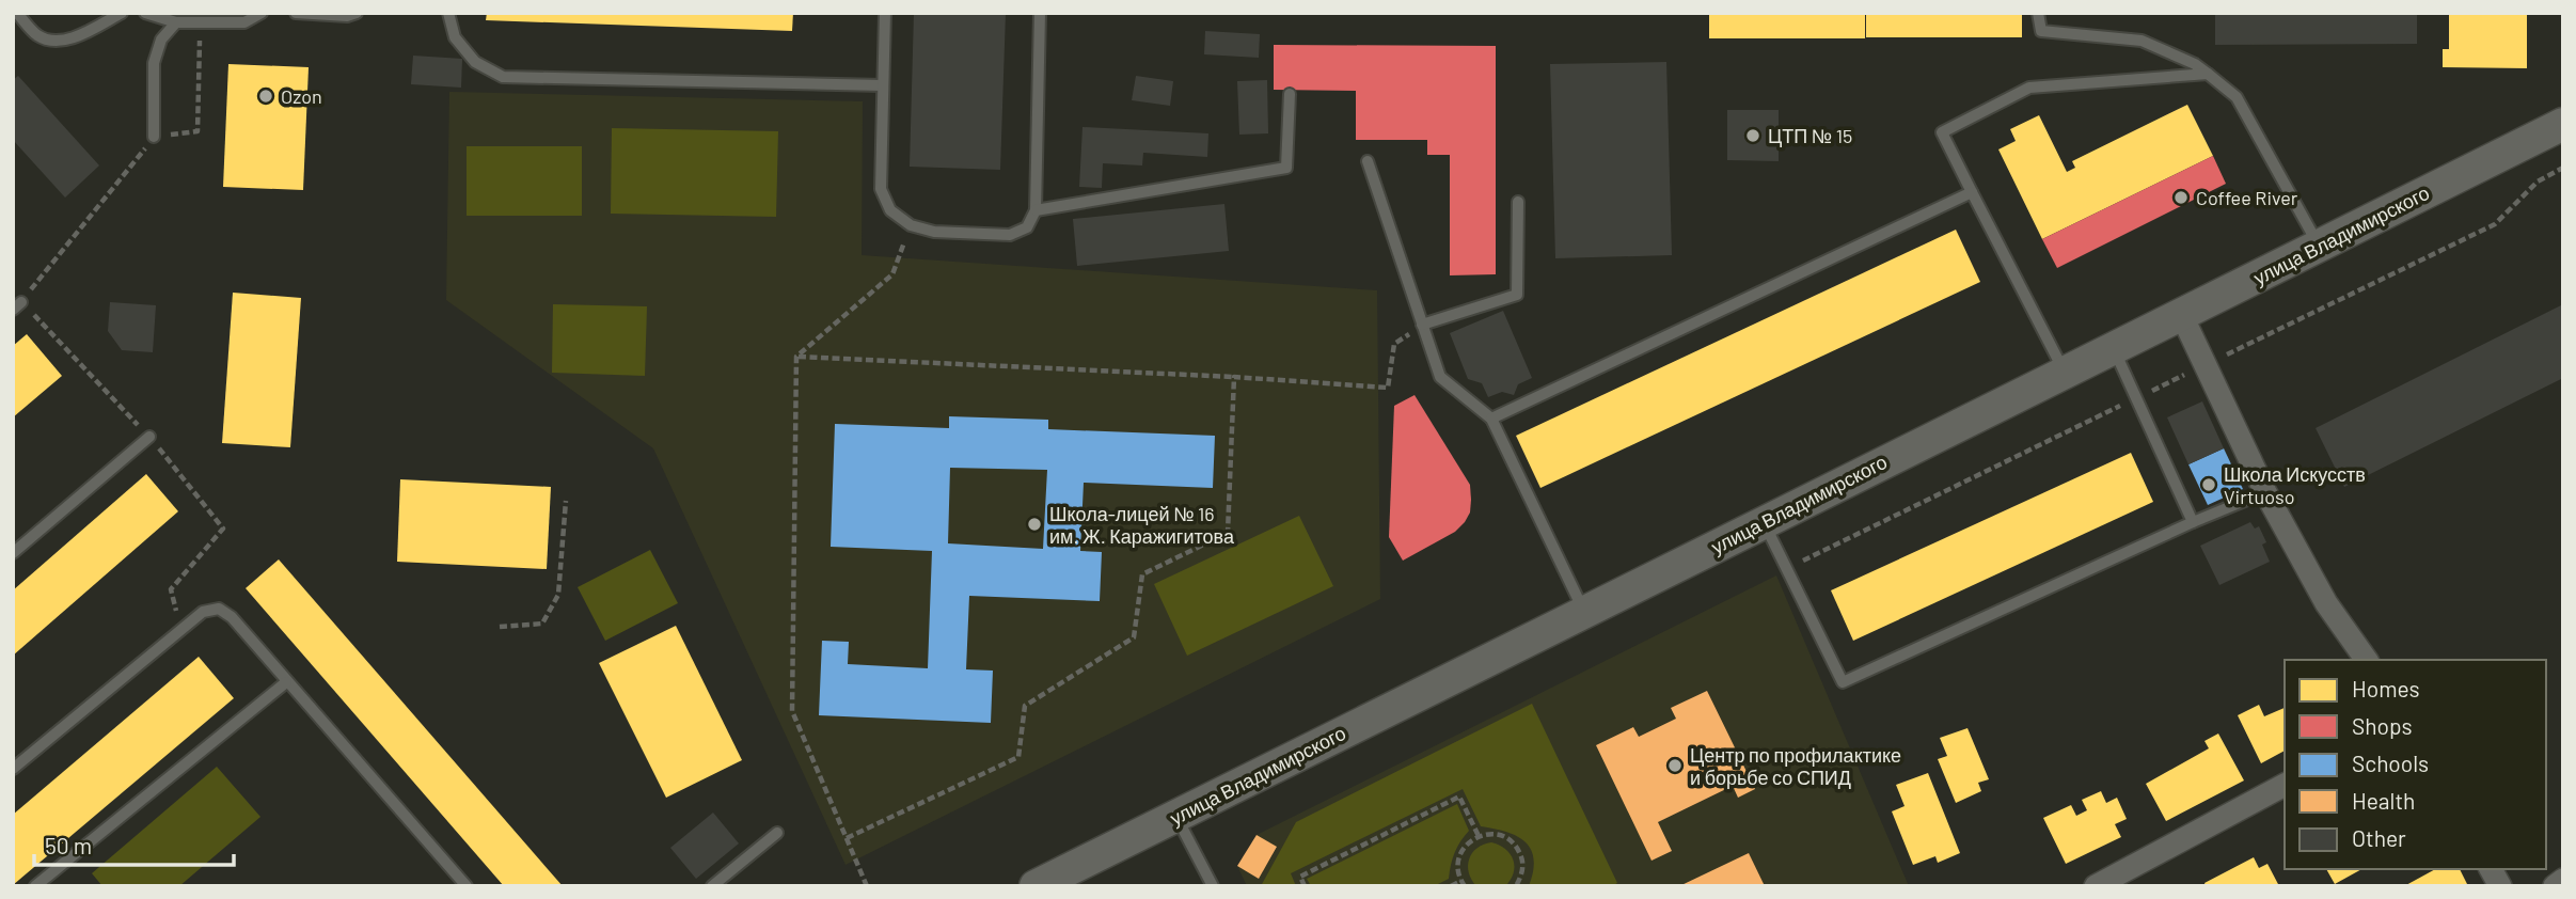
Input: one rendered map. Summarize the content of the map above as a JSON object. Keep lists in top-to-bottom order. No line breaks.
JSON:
{"streets":{"street":["улица Владимирского"]},"places":["Ozon","ЦТП № 15","Coffee River","Школа Искусств Virtuoso","Школа-лицей № 16 им. Ж. Каражигитова","Центр по профилактике и борьбе со СПИД"],"legend":["Homes","Shops","Schools","Health","Other"],"scale_bar":"50 m"}
